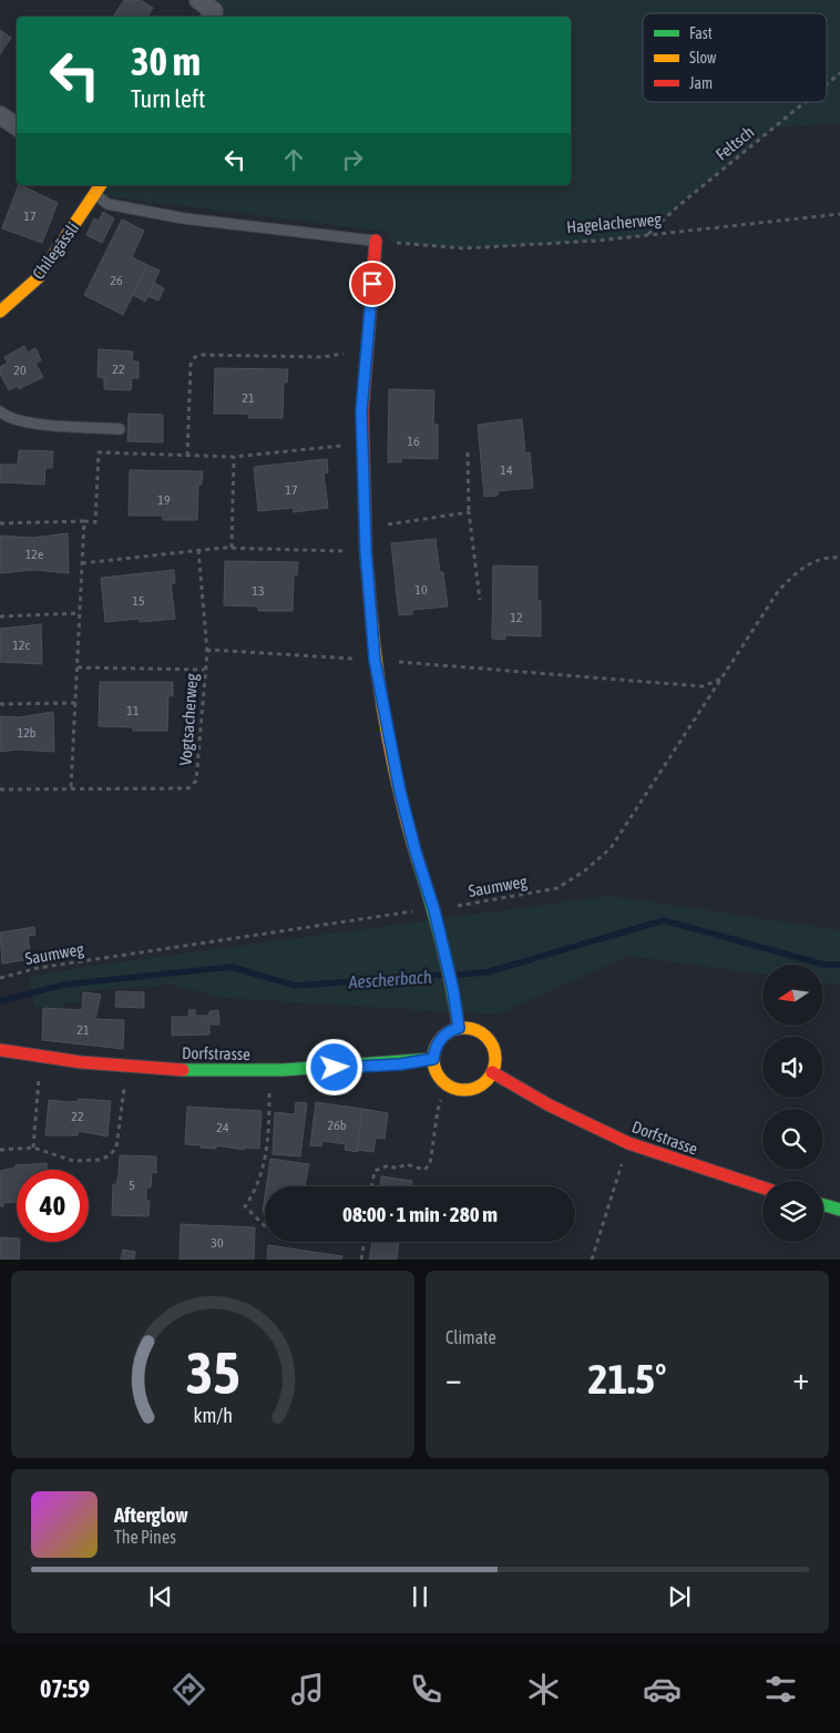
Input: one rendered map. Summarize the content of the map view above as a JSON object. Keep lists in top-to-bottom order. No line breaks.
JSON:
{"streets":{"street":["Chilegässli","Dorfstrasse"],"path":["Feltsch","Hagelacherweg","Vogtsacherweg","Saumweg"]},"crossings":[["Feltsch","Hagelacherweg"],["Vogtsacherweg","Saumweg"]],"water":["Aescherbach"],"house_numbers":["17","26","22","20","21","16","14","17","19","12e","10","13","15","12","12c","11","12b","21","22","26b","24","5","30"],"legend":["Fast","Slow","Jam"],"north":"left","page":{"turn":["30 m","Turn left"],"limit":"40","trip":"08:00 · 1 min · 280 m","tile":"Climate","heat":["−","21.5°","+"],"song":["Afterglow","The Pines"],"tabs":"07:59","gauge":["35","km/h"]}}
